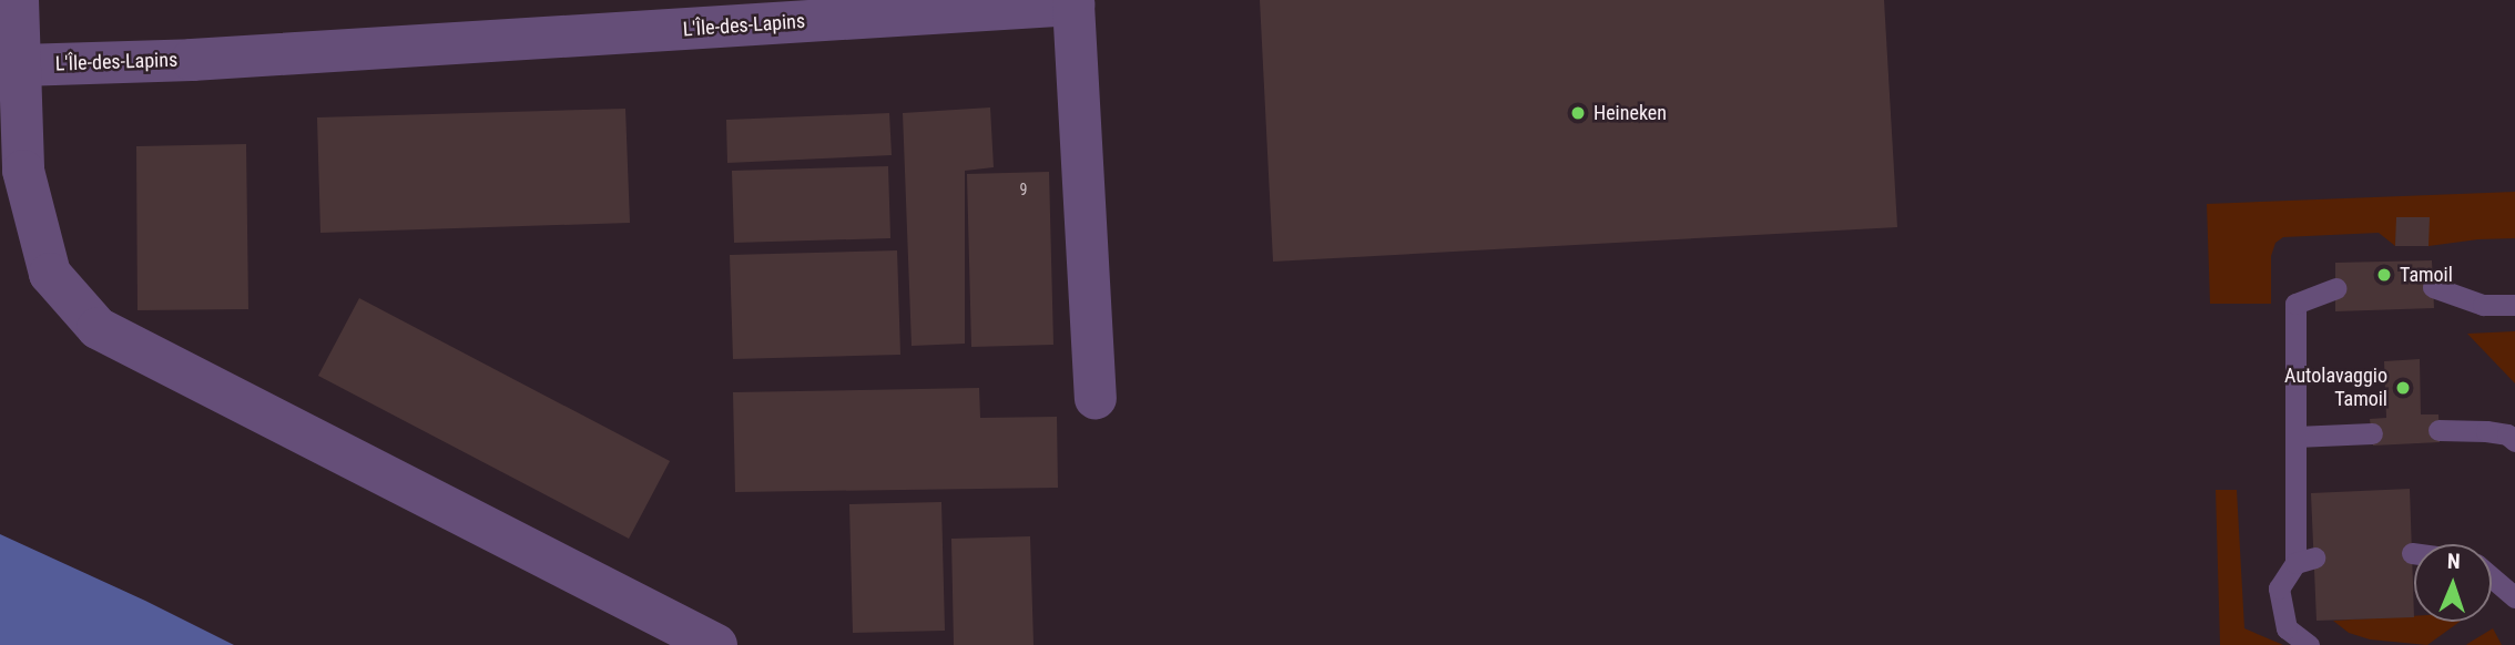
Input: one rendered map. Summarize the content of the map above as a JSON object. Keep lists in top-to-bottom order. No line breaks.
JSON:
{"streets":{"street":["L'Île-des-Lapins"]},"places":["Heineken","Tamoil","Autolavaggio Tamoil"],"house_numbers":["9"],"north":"top"}
